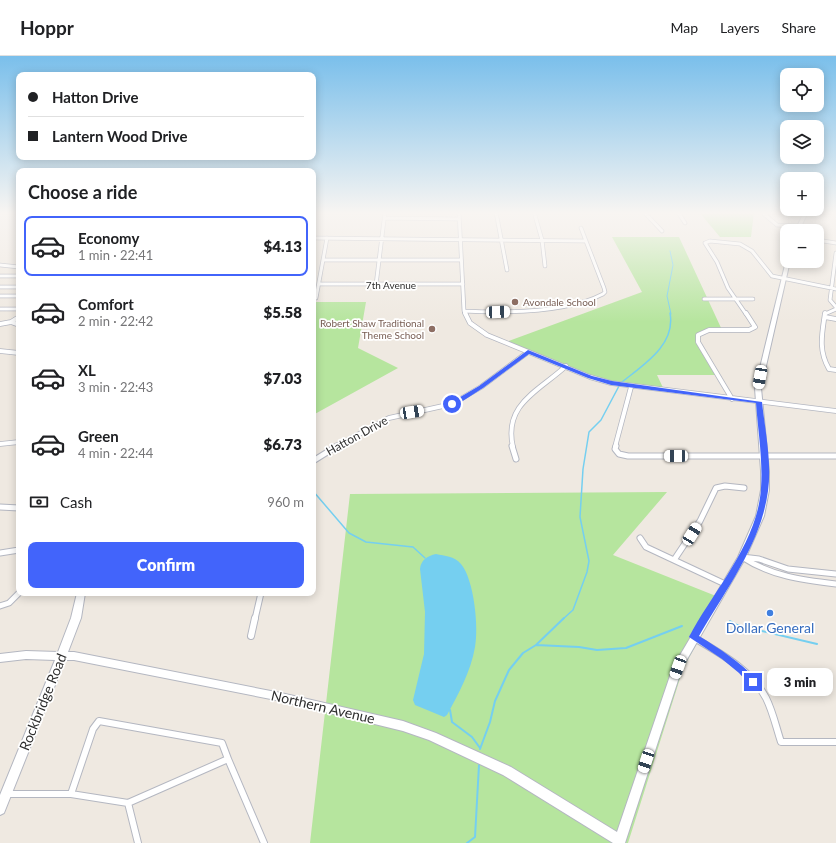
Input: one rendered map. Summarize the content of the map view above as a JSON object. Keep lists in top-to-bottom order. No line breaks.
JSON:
{"streets":{"main road":["Rockbridge Road","Northern Avenue"],"street":["7th Avenue","Hatton Drive"]},"crossings":[["Rockbridge Road","Northern Avenue"]],"places":["Avondale School","Robert Shaw Traditional Theme School","Dollar General"],"page":{"header":"Hoppr","nav":["Map","Layers","Share"],"map_buttons":["+","−"],"banner":["Hatton Drive","Lantern Wood Drive"],"heading":"Choose a ride","list":[{"name":"Economy","note":"1 min · 22:41","value":"$4.13"},{"name":"Comfort","note":"2 min · 22:42","value":"$5.58"},{"name":"XL","note":"3 min · 22:43","value":"$7.03"},{"name":"Green","note":"4 min · 22:44","value":"$6.73"}],"pay":["Cash","960 m"],"buttons":"Confirm","bubble":"3 min"}}
